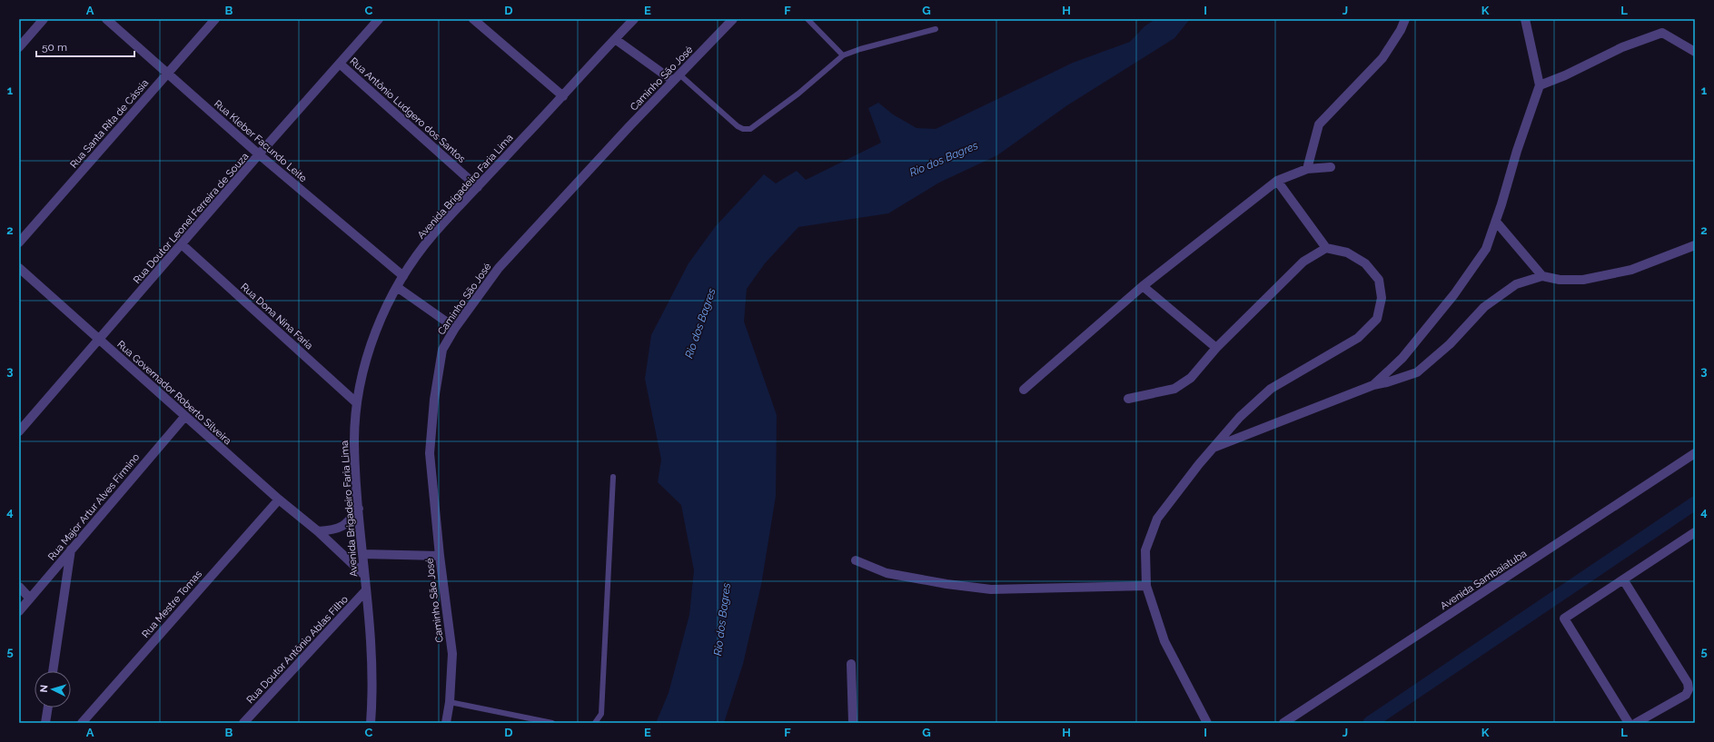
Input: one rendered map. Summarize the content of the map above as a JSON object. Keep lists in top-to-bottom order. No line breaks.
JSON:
{"streets":{"street":["Caminho São José","Rua Antônio Ludgero dos Santos","Rua Santa Rita de Cássia","Rua Kleber Facundo Leite","Avenida Brigadeiro Faria Lima","Rua Doutor Leonel Ferreira de Souza","Rua Dona Nina Faria","Rua Governador Roberto Silveira","Rua Major Artur Alves Firmino","Avenida Sambaiatuba","Rua Mestre Tomas","Rua Doutor Antônio Ablas Filho"]},"crossings":[["Rua Antônio Ludgero dos Santos","Avenida Brigadeiro Faria Lima"],["Rua Antônio Ludgero dos Santos","Rua Doutor Leonel Ferreira de Souza"],["Rua Santa Rita de Cássia","Rua Kleber Facundo Leite"],["Rua Kleber Facundo Leite","Avenida Brigadeiro Faria Lima"],["Rua Kleber Facundo Leite","Rua Doutor Leonel Ferreira de Souza"],["Avenida Brigadeiro Faria Lima","Rua Dona Nina Faria"],["Avenida Brigadeiro Faria Lima","Rua Governador Roberto Silveira"],["Avenida Brigadeiro Faria Lima","Rua Doutor Antônio Ablas Filho"],["Rua Doutor Leonel Ferreira de Souza","Rua Dona Nina Faria"],["Rua Doutor Leonel Ferreira de Souza","Rua Governador Roberto Silveira"],["Rua Governador Roberto Silveira","Rua Major Artur Alves Firmino"],["Rua Governador Roberto Silveira","Rua Mestre Tomas"]],"water":["Rio dos Bagres"],"scale_bar":"50 m","north":"left","grid":{"columns":["A","B","C","D","E","F","G","H","I","J","K","L"],"rows":["1","2","3","4","5"]}}
